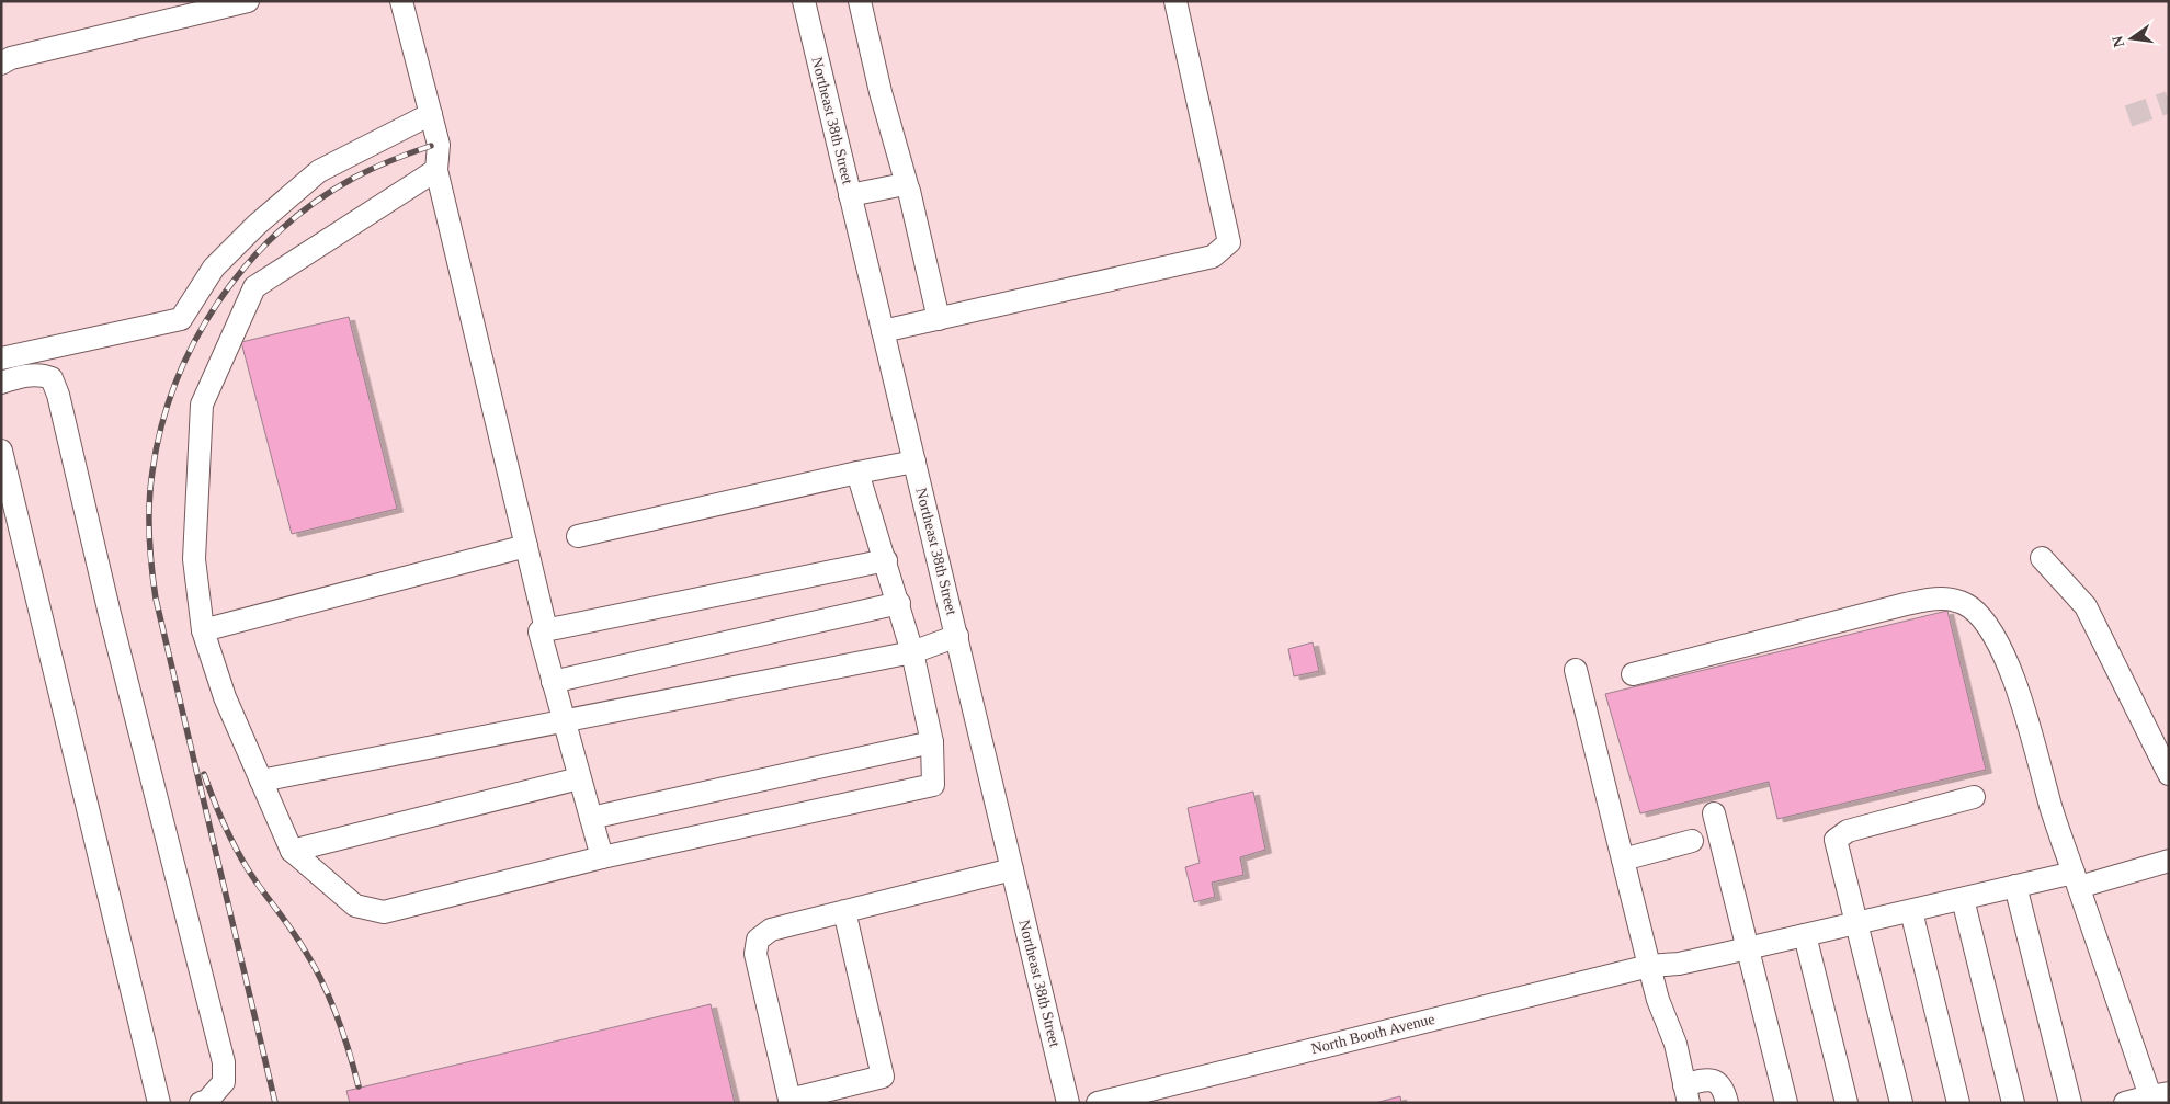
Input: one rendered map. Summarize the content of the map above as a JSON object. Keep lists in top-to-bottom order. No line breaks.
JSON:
{"streets":{"street":["Northeast 38th Street","North Booth Avenue"]},"north":"left"}
